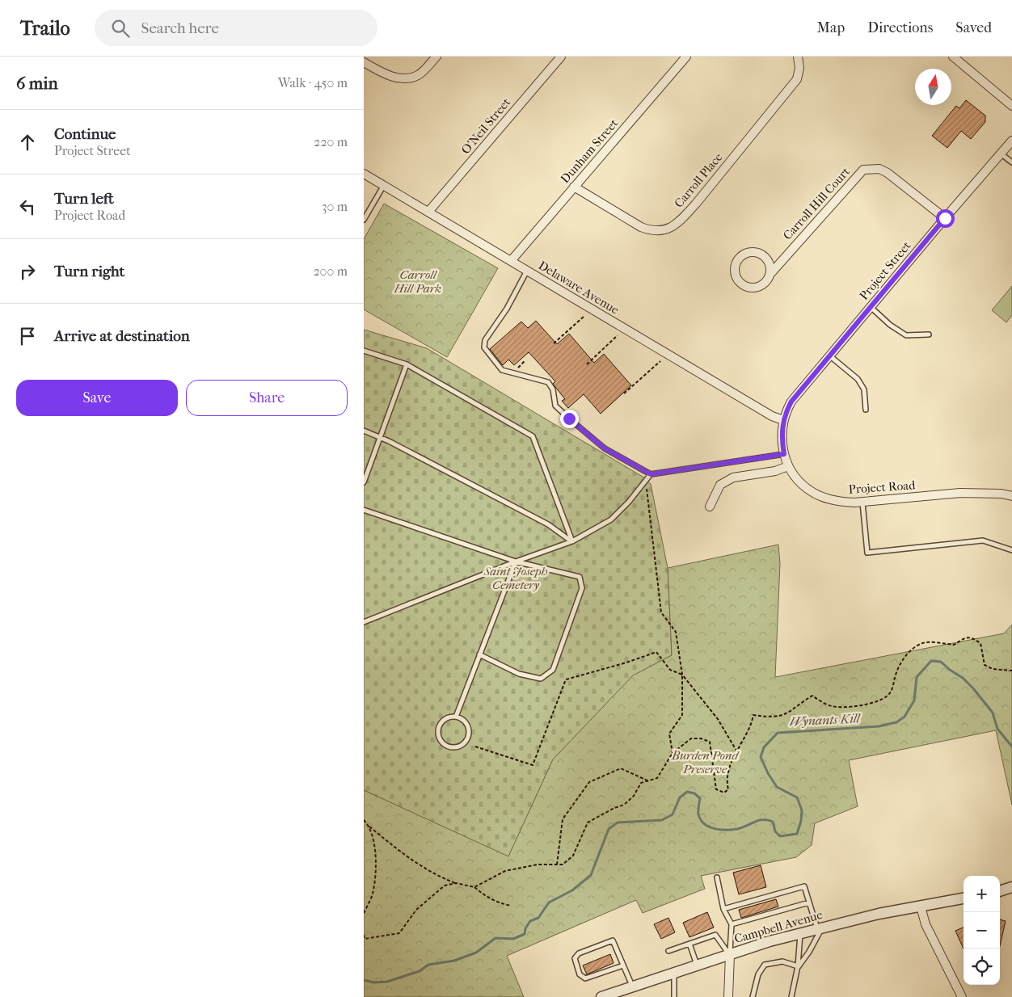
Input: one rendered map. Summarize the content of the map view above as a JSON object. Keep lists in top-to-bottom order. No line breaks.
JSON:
{"streets":{"street":["O'Neil Street","Dunham Street","Carroll Place","Carroll Hill Court","Project Street","Delaware Avenue","Project Road","Campbell Avenue"]},"crossings":[["O'Neil Street","Delaware Avenue"],["Dunham Street","Carroll Place"],["Dunham Street","Delaware Avenue"],["Carroll Hill Court","Project Street"],["Project Street","Delaware Avenue"],["Project Street","Project Road"],["Delaware Avenue","Project Road"]],"water":["Wynants Kill"],"parks":["Carroll Hill Park","Saint Joseph Cemetery","Burden Pond Preserve"],"north":"top","page":{"header":"Trailo","search":"Search here","nav":["Map","Directions","Saved"],"heading":["6 min","Walk · 450 m"],"list":[["Continue","Project Street","220 m"],["Turn left","Project Road","30 m"],["Turn right","200 m"],"Arrive at destination"],"buttons":["Save","Share"],"map_buttons":["+","−"]}}
